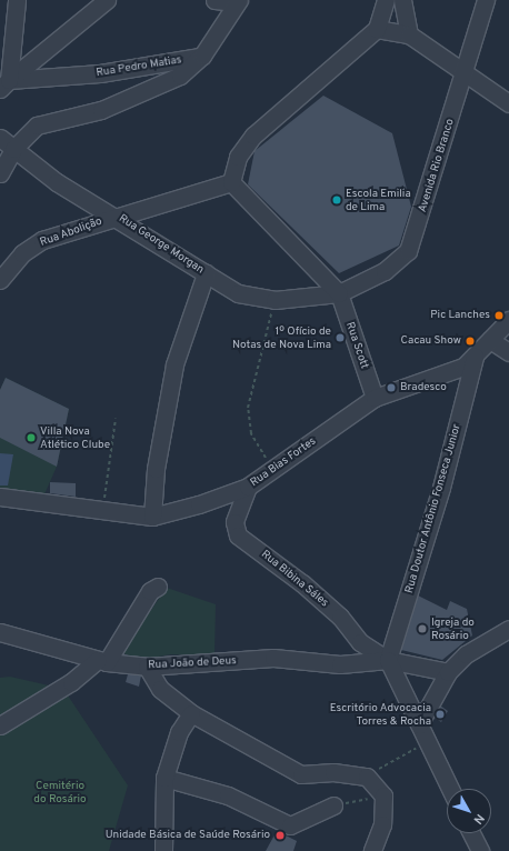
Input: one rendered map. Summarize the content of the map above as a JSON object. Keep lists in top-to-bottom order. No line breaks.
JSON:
{"streets":{"street":["Rua Pedro Matias","Avenida Rio Branco","Rua Abolição","Rua George Morgan","Rua Scott","Rua Bias Fortes","Rua Doutor Antônio Fonseca Junior","Rua Bibina Sáles","Rua João de Deus"]},"crossings":[["Avenida Rio Branco","Rua George Morgan"],["Avenida Rio Branco","Rua Scott"],["Rua Abolição","Rua George Morgan"],["Rua George Morgan","Rua Scott"],["Rua Scott","Rua Bias Fortes"],["Rua Bias Fortes","Rua Doutor Antônio Fonseca Junior"],["Rua Bias Fortes","Rua Bibina Sáles"],["Rua Doutor Antônio Fonseca Junior","Rua Bibina Sáles"],["Rua Doutor Antônio Fonseca Junior","Rua João de Deus"],["Rua Bibina Sáles","Rua João de Deus"]],"parks":["Cemitério do Rosário"],"places":["Escola Emilia de Lima","Pic Lanches","1º Ofício de Notas de Nova Lima","Cacau Show","Bradesco","Villa Nova Atlético Clube","Igreja do Rosário","Escritório Advocacia Torres & Rocha","Unidade Básica de Saúde Rosário"],"north":"bottom right"}
